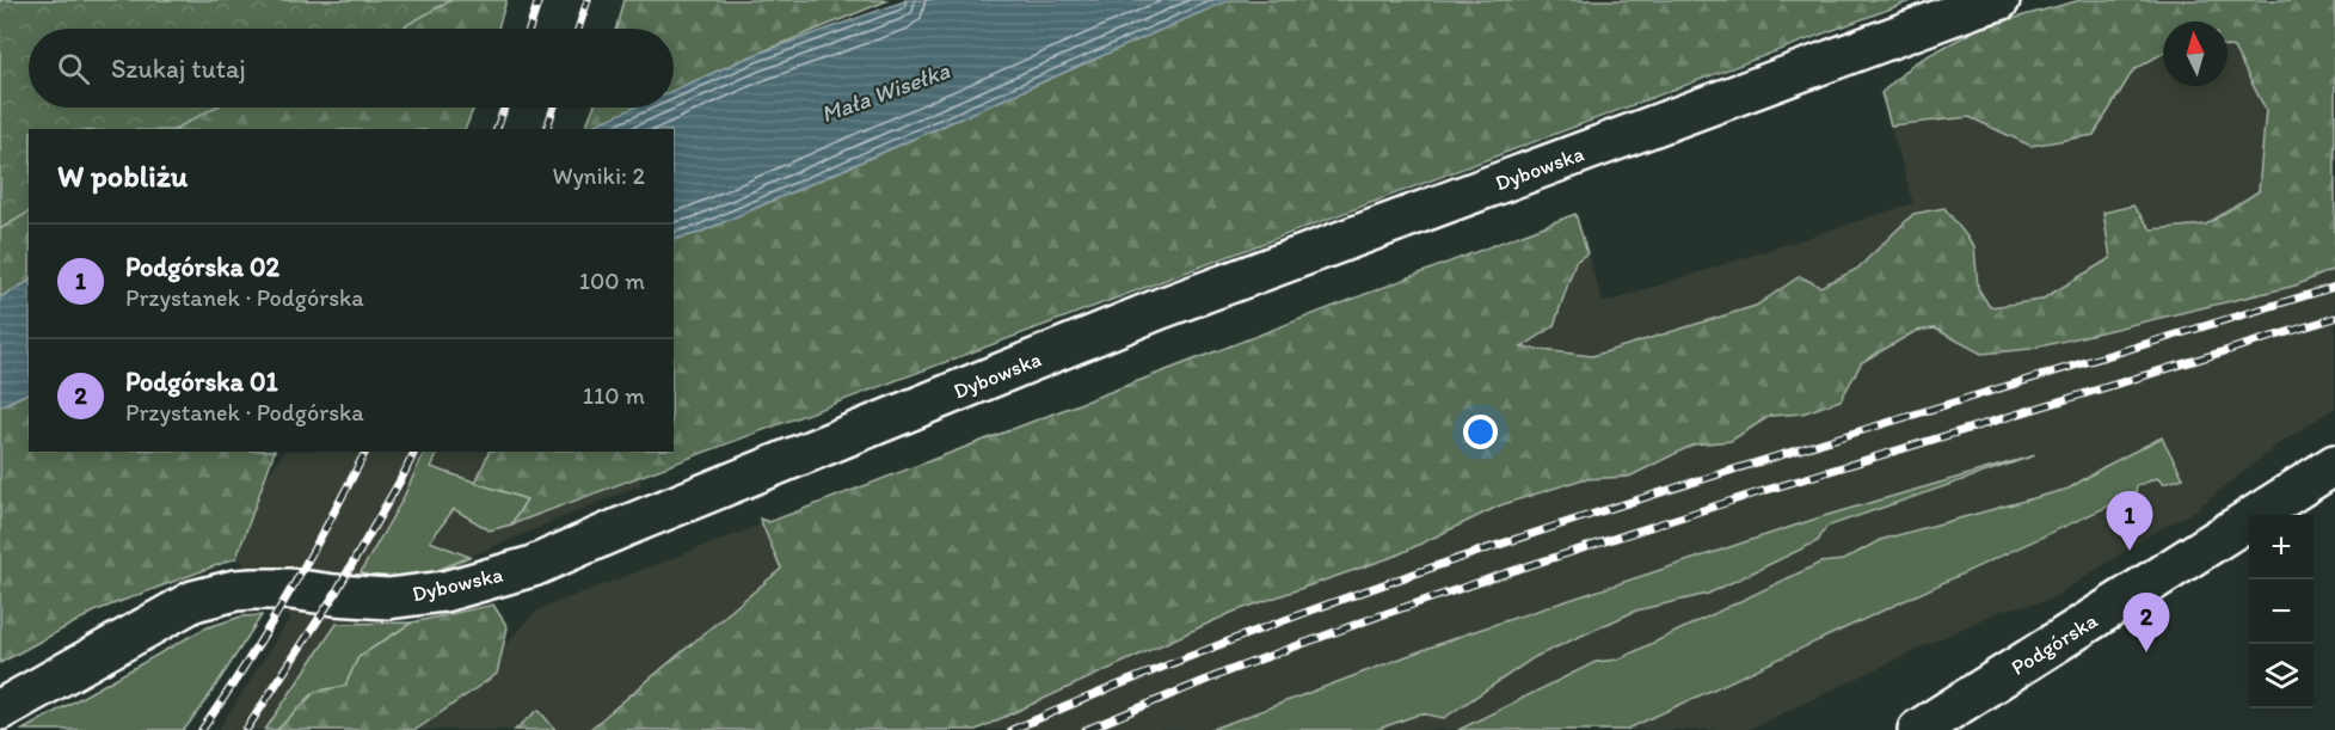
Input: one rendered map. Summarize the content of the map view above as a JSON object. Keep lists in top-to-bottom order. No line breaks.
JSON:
{"streets":{"street":["Dybowska","Podgórska"]},"water":["Mała Wisełka"],"north":"top","page":{"search":"Szukaj tutaj","heading":["W pobliżu","Wyniki: 2"],"list":[{"mark":"1","name":"Podgórska 02","note":"Przystanek · Podgórska","value":"100 m"},{"mark":"2","name":"Podgórska 01","note":"Przystanek · Podgórska","value":"110 m"}],"pins":["1","2"],"map_buttons":["+","−"]}}
